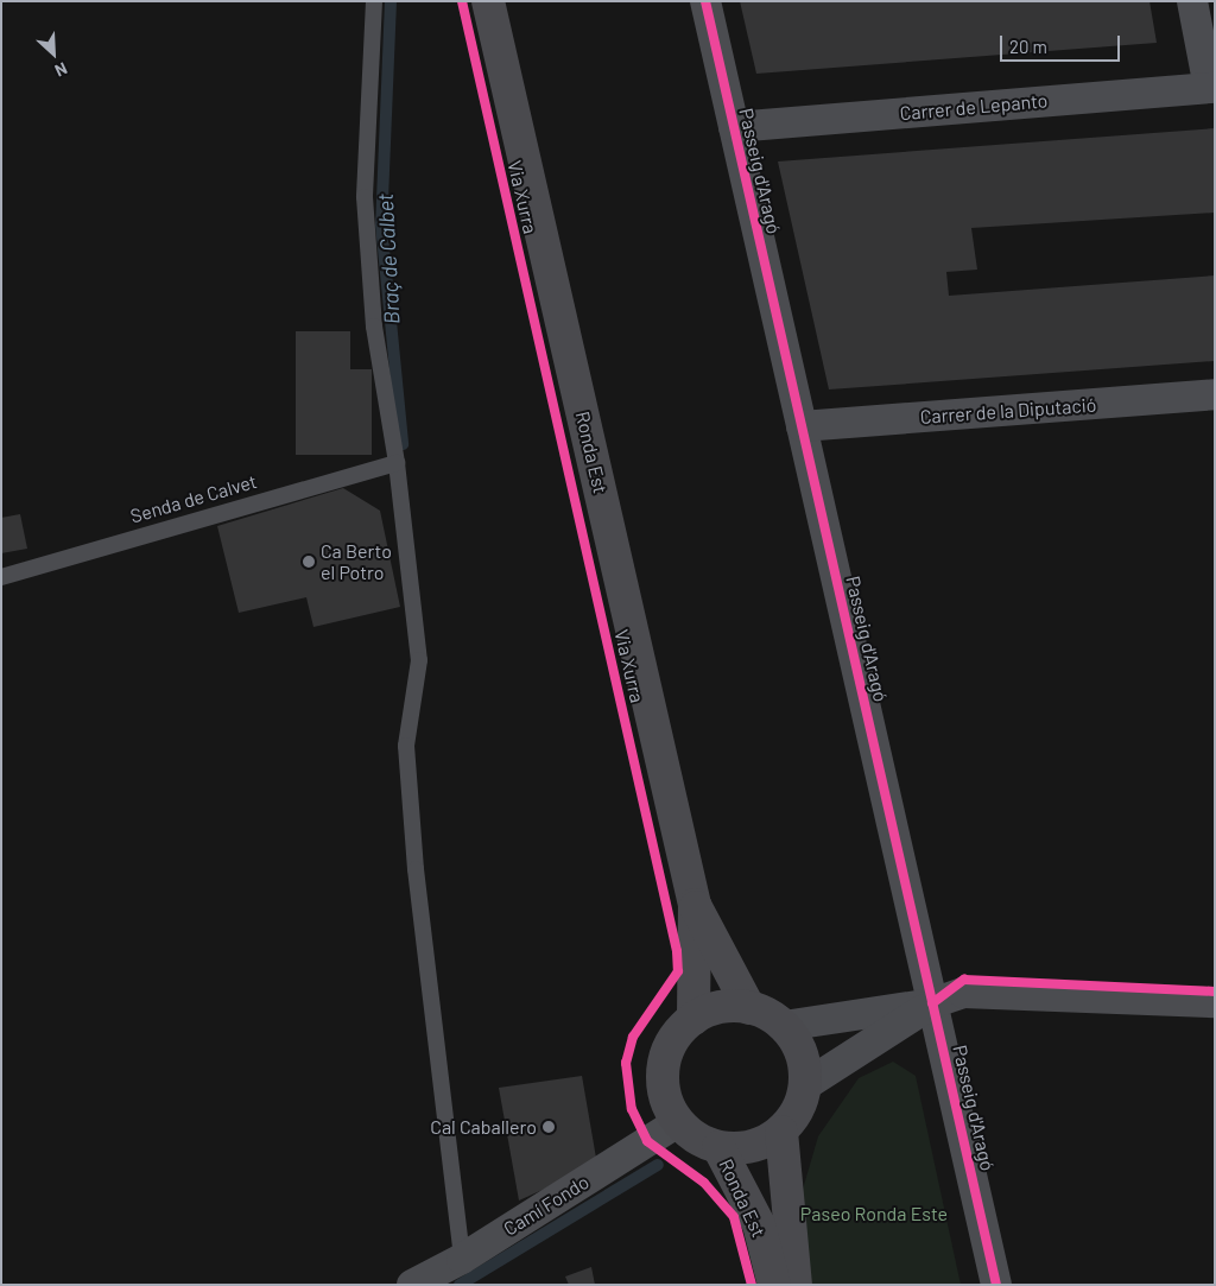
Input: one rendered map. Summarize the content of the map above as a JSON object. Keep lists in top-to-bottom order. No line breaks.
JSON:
{"streets":{"main road":["Ronda Est"],"street":["Carrer de Lepanto","Passeig d'Aragó","Carrer de la Diputació","Camí Fondo"],"lane":["Senda de Calvet"],"cycle path":["Via Xurra"]},"crossings":[["Carrer de Lepanto","Passeig d'Aragó"],["Passeig d'Aragó","Carrer de la Diputació"],["Ronda Est","Camí Fondo"]],"water":["Braç de Calbet"],"parks":["Paseo Ronda Este"],"places":["Ca Berto el Potro","Cal Caballero"],"scale_bar":"20 m","north":"bottom right"}
